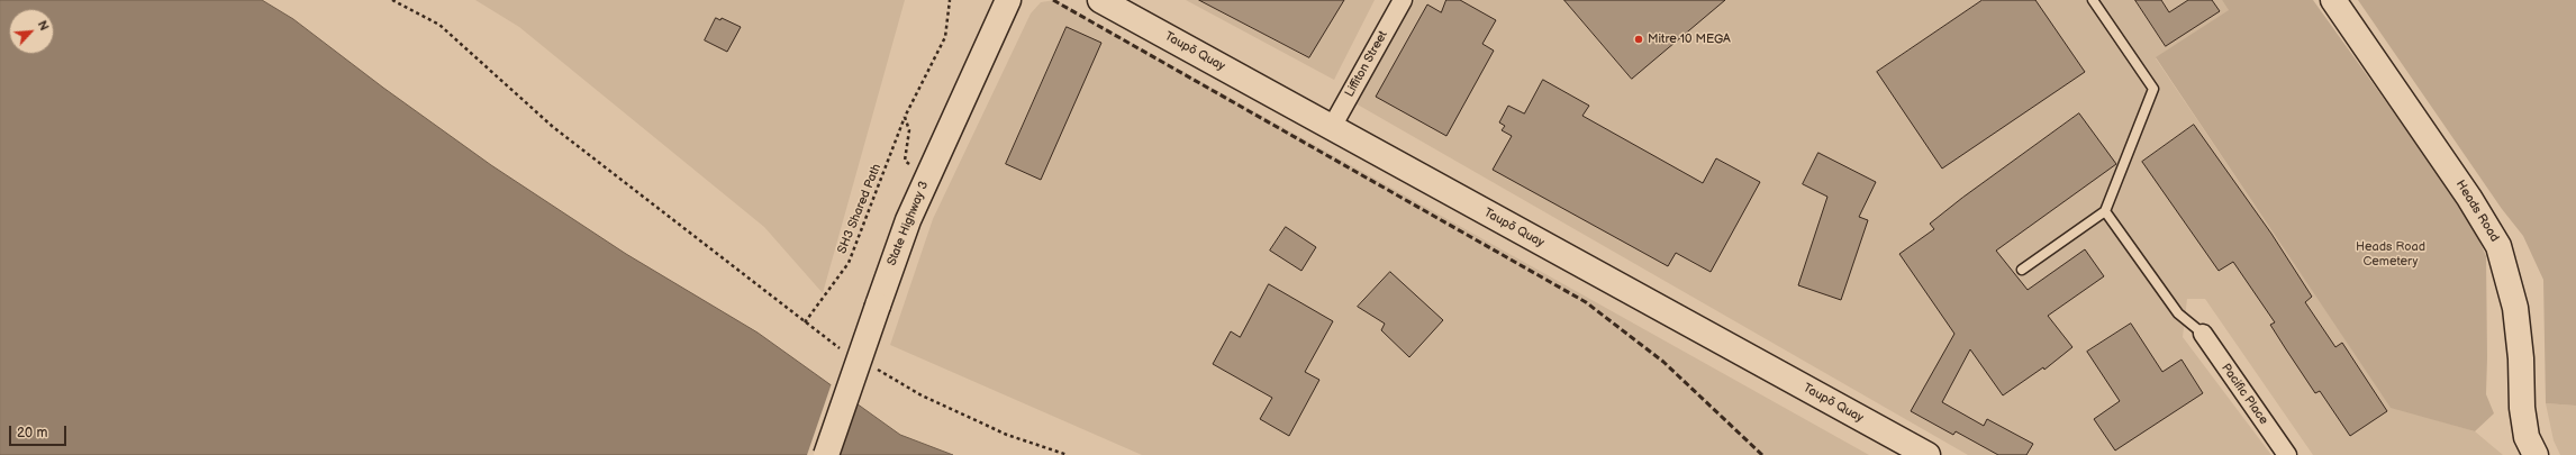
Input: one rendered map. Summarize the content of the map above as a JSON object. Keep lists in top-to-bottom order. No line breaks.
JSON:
{"streets":{"main road":["Taupō Quay","Heads Road","State Highway 3"],"street":["Liffiton Street","Pacific Place"],"path":["SH3 Shared Path"]},"crossings":[["Taupō Quay","Liffiton Street"]],"parks":["Heads Road Cemetery"],"places":["Mitre 10 MEGA"],"scale_bar":"20 m","north":"top right"}
